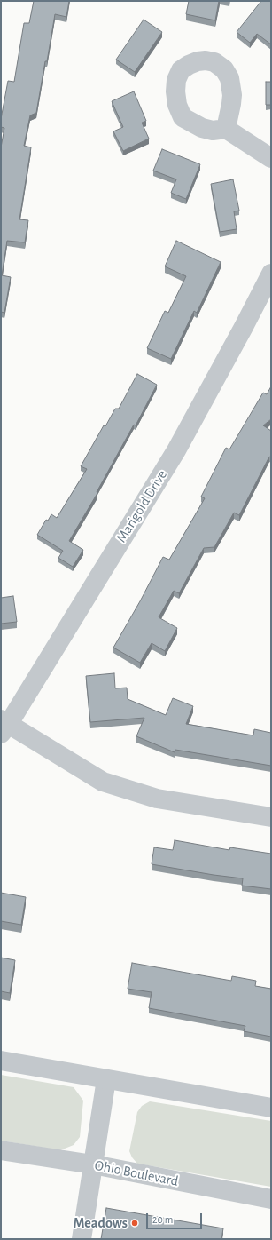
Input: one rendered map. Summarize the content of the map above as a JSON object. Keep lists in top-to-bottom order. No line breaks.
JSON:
{"streets":{"street":["Marigold Drive","Ohio Boulevard"]},"places":["Meadows"],"scale_bar":"20 m"}
